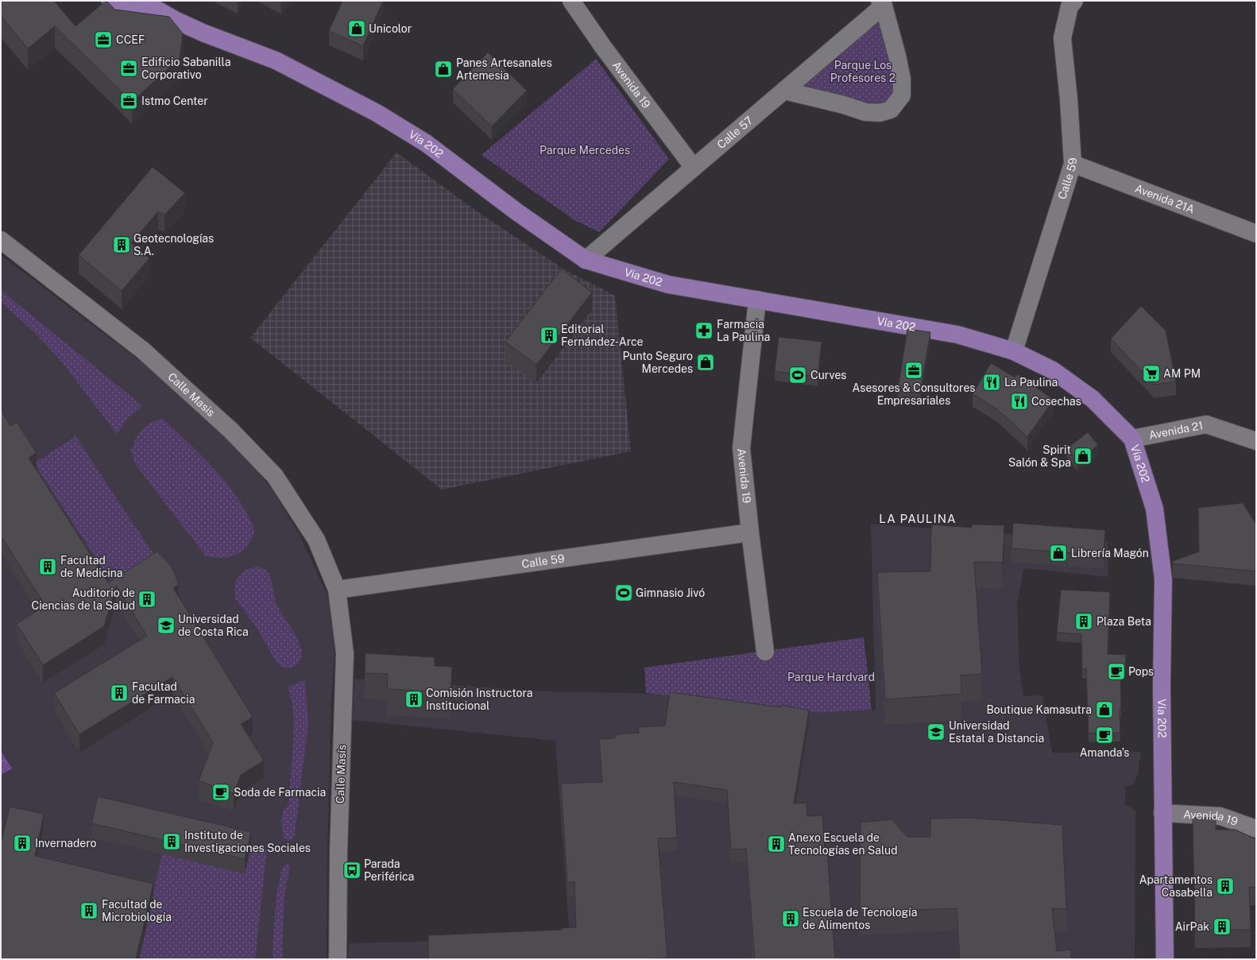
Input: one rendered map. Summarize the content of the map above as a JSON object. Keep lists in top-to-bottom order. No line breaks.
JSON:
{"streets":{"main road":["Vía 202"],"street":["Avenida 19","Calle 57","Calle 59","Avenida 21A","Calle Masis","Avenida 21","Calle Masís"]},"crossings":[["Avenida 19","Calle 57"],["Avenida 19","Vía 202"],["Avenida 19","Calle 59"],["Calle 57","Vía 202"],["Vía 202","Calle 59"],["Vía 202","Avenida 21"],["Calle 59","Avenida 21A"],["Calle 59","Calle Masis"],["Calle 59","Calle Masís"],["Calle Masis","Calle Masís"]],"districts":["LA PAULINA"],"parks":["Parque Los Profesores 2","Parque Mercedes","Parque Hardvard"],"places":{"shop":["Unicolor","Panes Artesanales Artemesia","Punto Seguro Mercedes","Spirit Salón & Spa","Librería Magón","Boutique Kamasutra"],"office":["CCEF","Edificio Sabanilla Corporativo","Istmo Center","Asesores & Consultores Empresariales"],"building":["Geotecnologías S.A.","Editorial Fernández-Arce","Facultad de Medicina","Auditorio de Ciencias de la Salud","Plaza Beta","Facultad de Farmacia","Comisión Instructora Institucional","Instituto de Investigaciones Sociales","Invernadero","Anexo Escuela de Tecnologías en Salud","Apartamentos Casabella","Facultad de Microbiología","Escuela de Tecnología de Alimentos","AirPak"],"pharmacy":["Farmacia La Paulina"],"supermarket":["AM PM"],"sports":["Curves","Gimnasio Jivó"],"restaurant":["La Paulina","Cosechas"],"school or university":["Universidad de Costa Rica","Universidad Estatal a Distancia"],"cafe":["Pops","Amanda's","Soda de Farmacia"],"bus stop":["Parada Periférica"]}}
